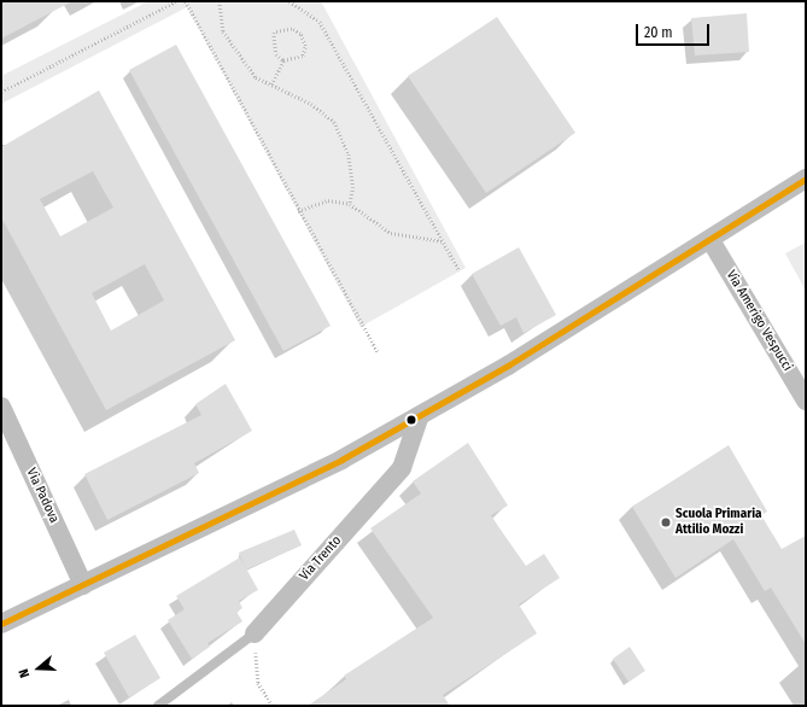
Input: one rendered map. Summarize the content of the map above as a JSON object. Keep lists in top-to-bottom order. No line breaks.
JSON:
{"streets":{"street":["Via Amerigo Vespucci","Via Padova","Via Trento"]},"places":["Scuola Primaria Attilio Mozzi"],"scale_bar":"20 m","north":"left"}
